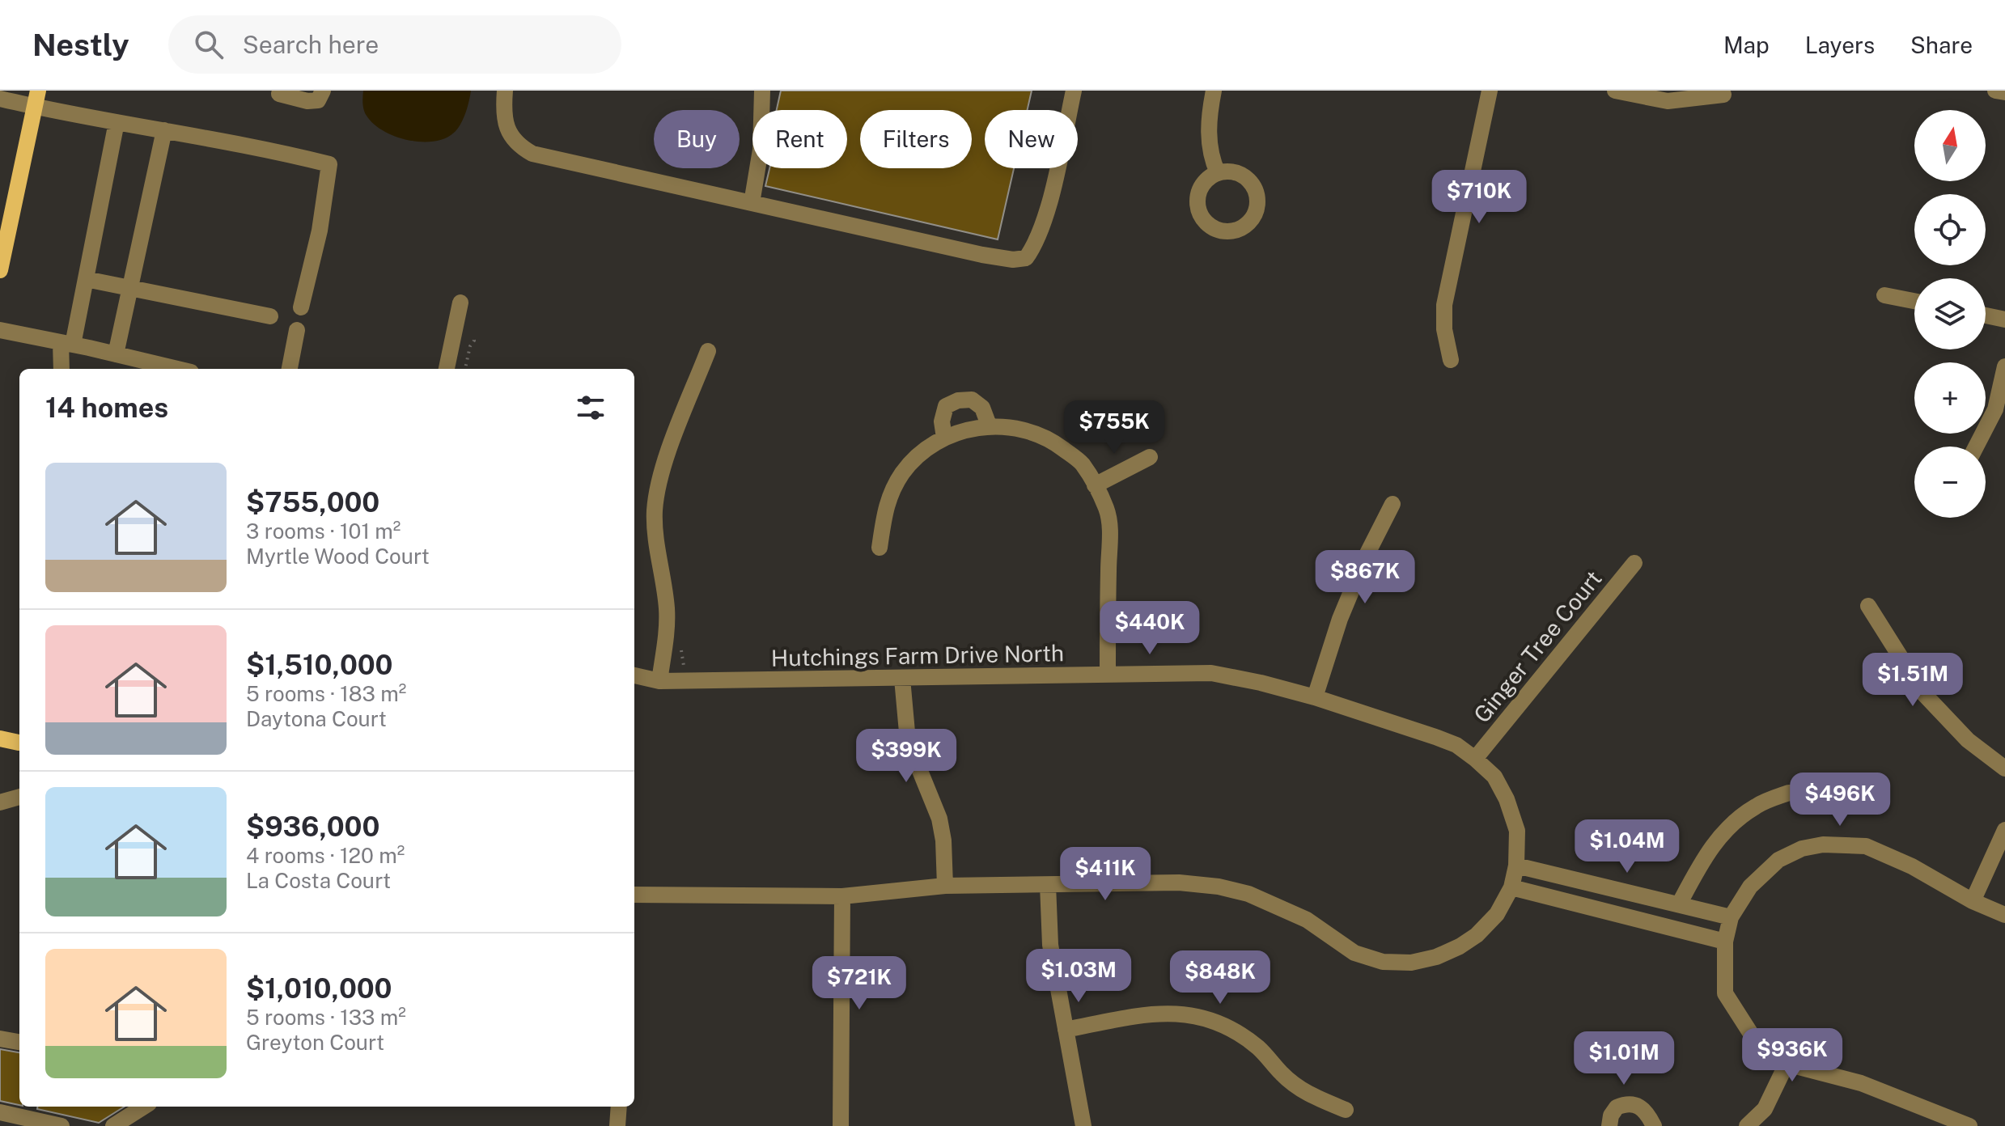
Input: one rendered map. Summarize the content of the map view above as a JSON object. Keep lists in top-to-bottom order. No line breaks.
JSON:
{"streets":{"street":["Ginger Tree Court","Hutchings Farm Drive North"]},"crossings":[["Ginger Tree Court","Hutchings Farm Drive North"]],"north":"top","page":{"header":"Nestly","search":"Search here","nav":["Map","Layers","Share"],"map_buttons":["+","−"],"chip":["Buy","Rent","Filters","New"],"price":["$710K","$755K","$867K","$440K","$1.51M","$399K","$496K","$1.04M","$411K","$1.03M","$848K","$721K","$936K","$1.01M"],"heading":"14 homes","list":[{"name":"$755,000","note":"3 rooms · 101 m² · Myrtle Wood Court"},{"name":"$1,510,000","note":"5 rooms · 183 m² · Daytona Court"},{"name":"$936,000","note":"4 rooms · 120 m² · La Costa Court"},{"name":"$1,010,000","note":"5 rooms · 133 m² · Greyton Court"}]}}
